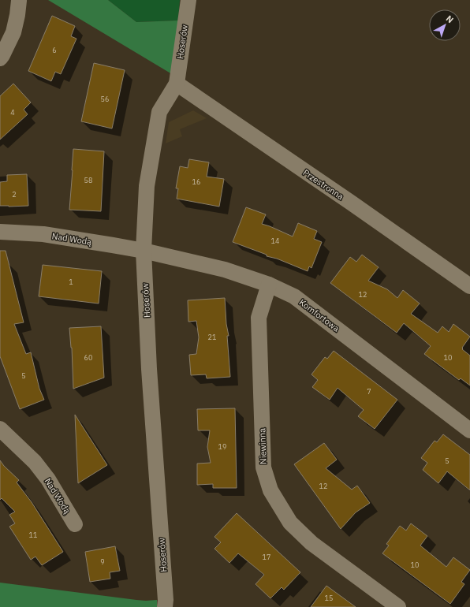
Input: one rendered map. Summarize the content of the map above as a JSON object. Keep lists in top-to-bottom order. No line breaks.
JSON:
{"streets":{"street":["Hoserów","Przestronna","Nad Wodą","Komfortowa","Niewinna"]},"crossings":[["Hoserów","Przestronna"],["Hoserów","Nad Wodą"],["Hoserów","Komfortowa"],["Nad Wodą","Komfortowa"],["Komfortowa","Niewinna"]],"house_numbers":["6","56","4","58","16","2","14","1","12","21","60","10","5","7","19","5","12","11","17","9","10","15"],"north":"top right"}
